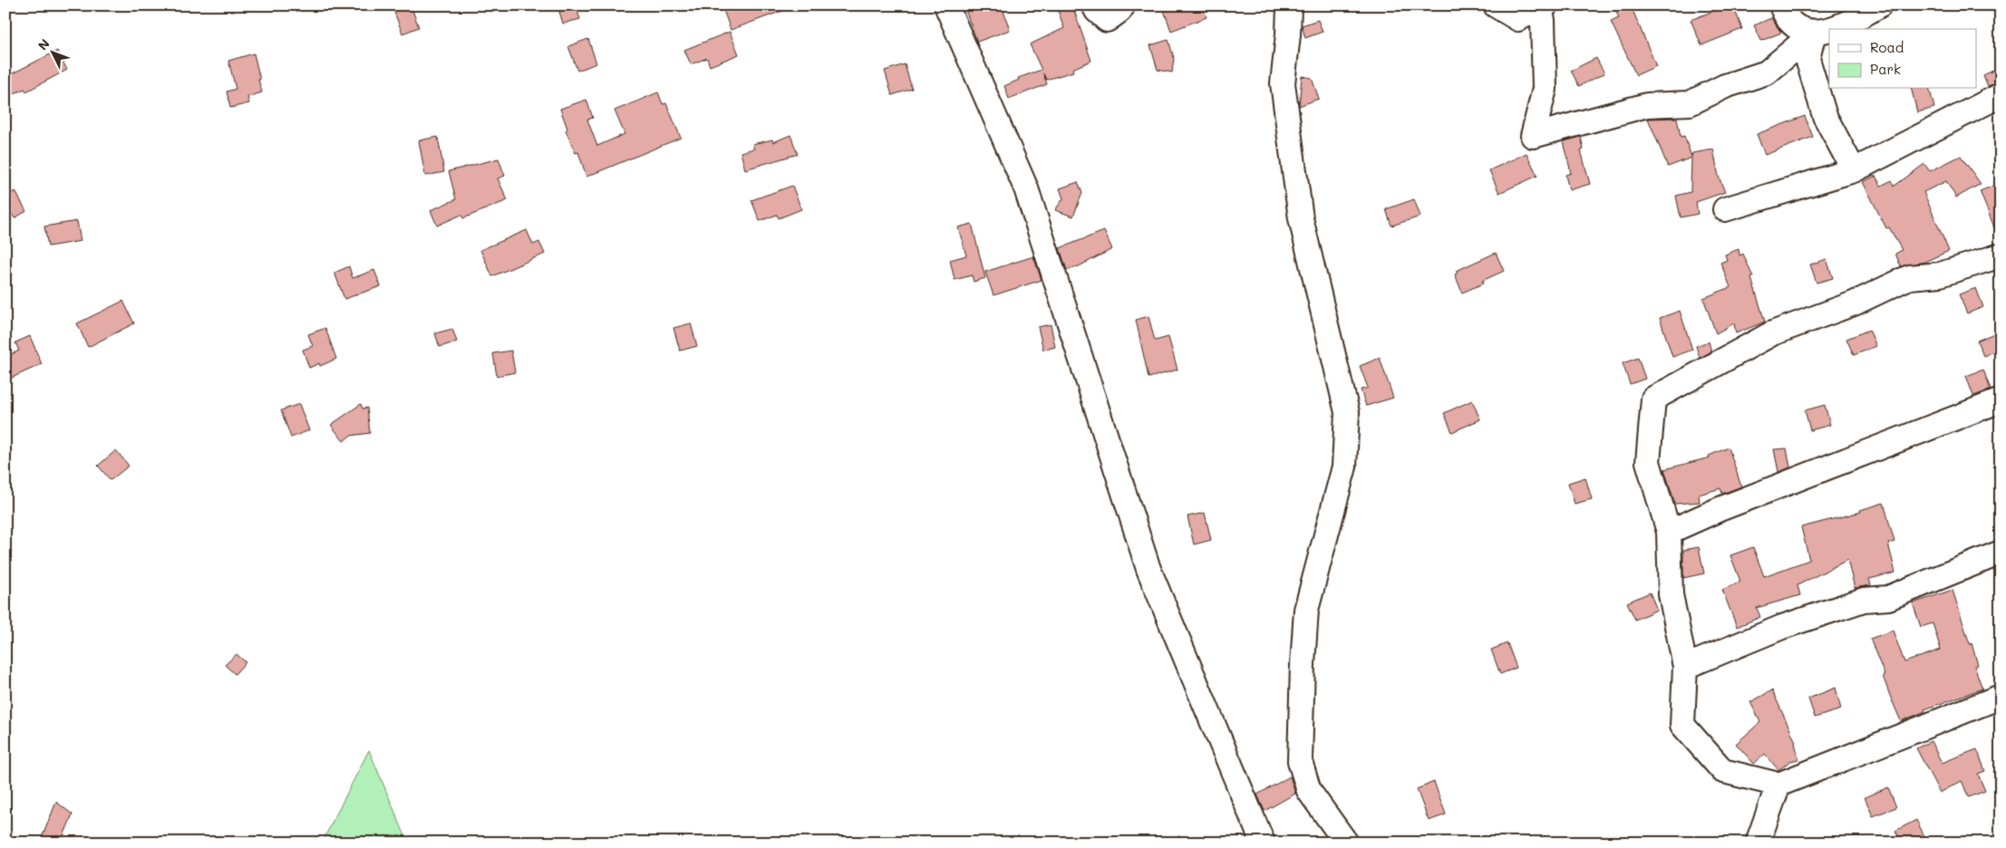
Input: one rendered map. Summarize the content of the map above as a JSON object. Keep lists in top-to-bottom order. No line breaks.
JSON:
{"legend":["Road","Park"],"north":"top left"}
